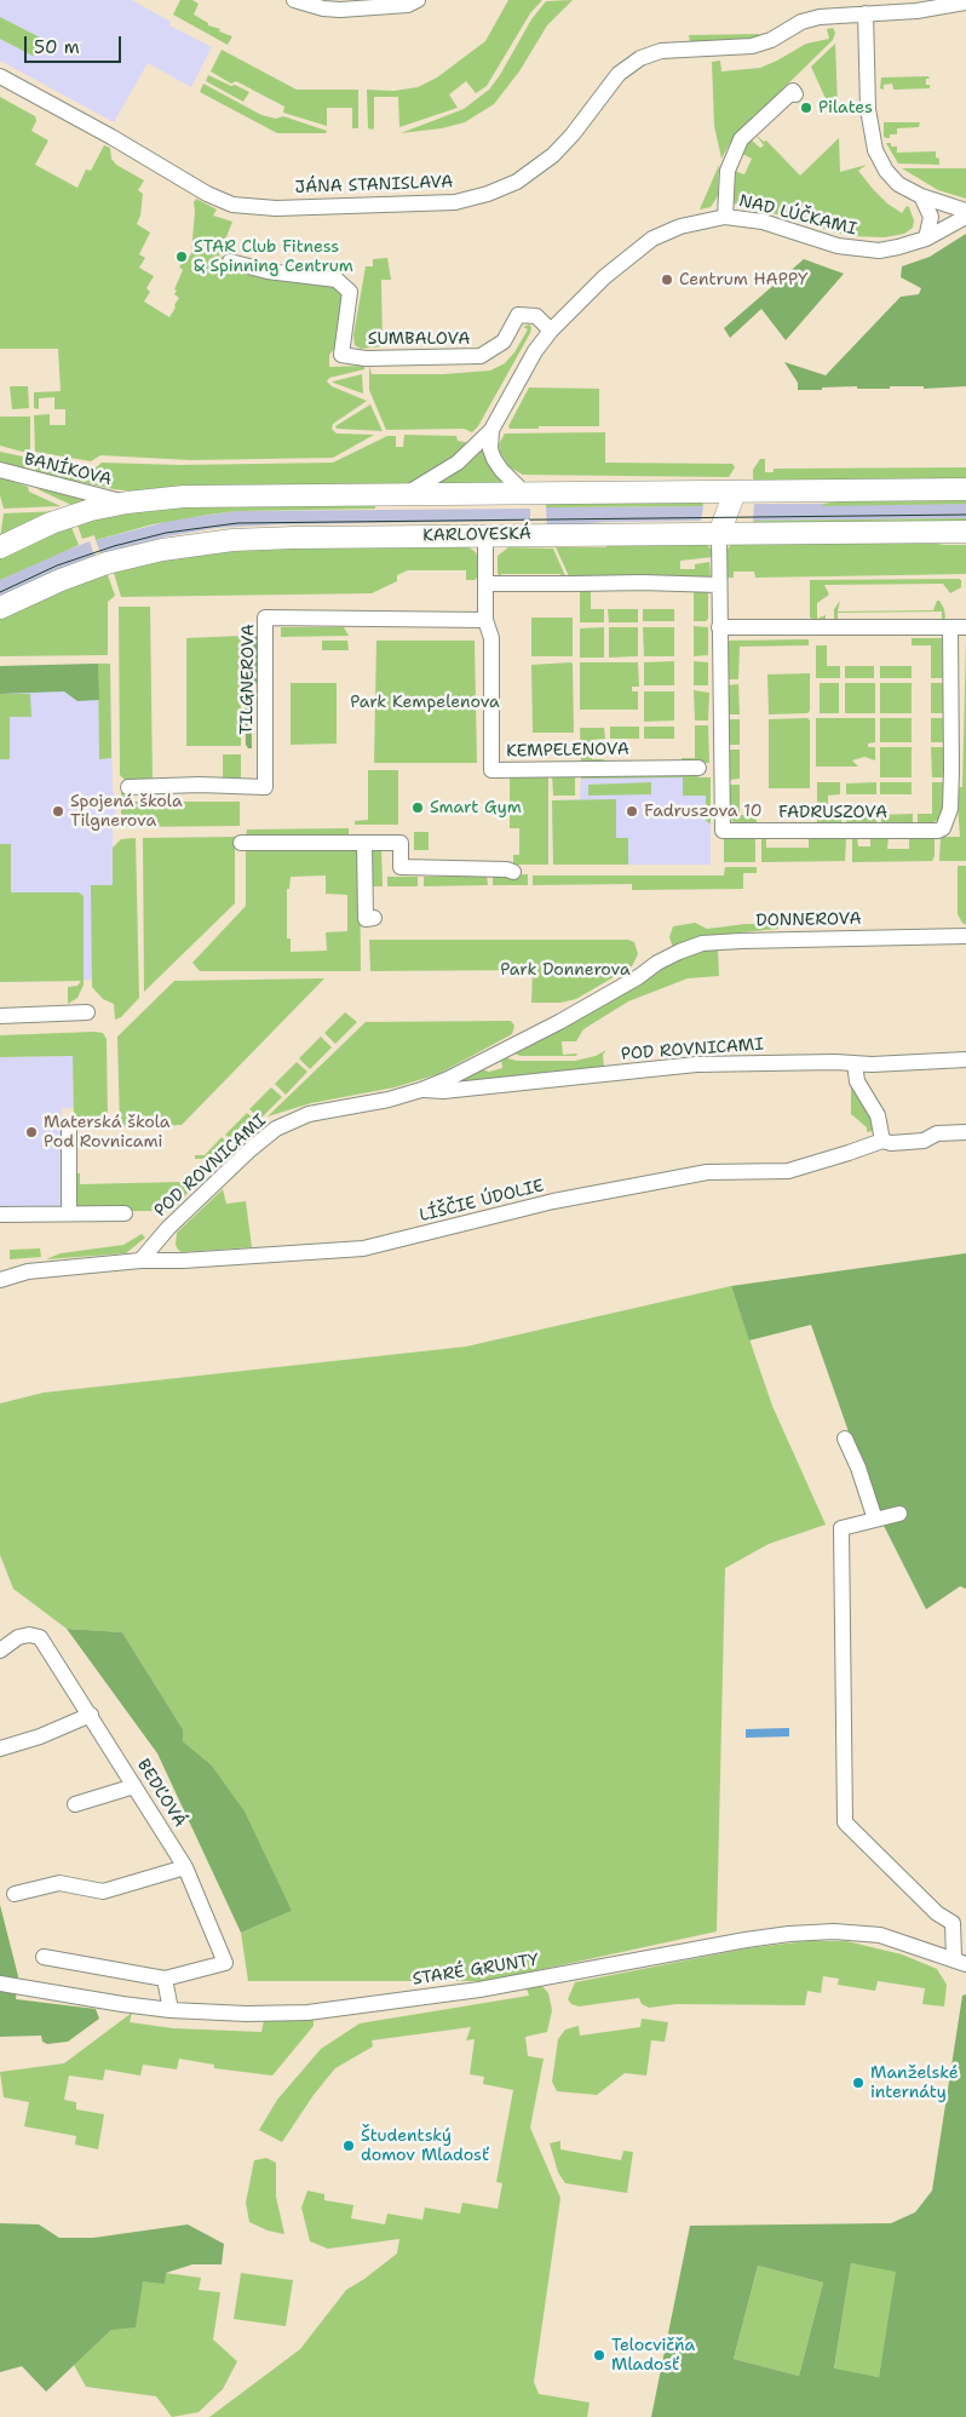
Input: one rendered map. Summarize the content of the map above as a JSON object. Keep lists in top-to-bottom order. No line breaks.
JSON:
{"streets":{"main road":["KARLOVESKÁ"],"street":["JÁNA STANISLAVA","NAD LÚČKAMI","SUMBALOVA","BANÍKOVA","TILGNEROVA","KEMPELENOVA","FADRUSZOVA","DONNEROVA","POD ROVNICAMI","LÍŠČIE ÚDOLIE","BEDĽOVÁ","STARÉ GRUNTY"]},"crossings":[["NAD LÚČKAMI","SUMBALOVA"],["KARLOVESKÁ","KEMPELENOVA"],["TILGNEROVA","KEMPELENOVA"],["DONNEROVA","POD ROVNICAMI"],["POD ROVNICAMI","LÍŠČIE ÚDOLIE"]],"parks":["Park Kempelenova","Park Donnerova"],"places":["Pilates","STAR Club Fitness & Spinning Centrum","Centrum HAPPY","Smart Gym","Spojená škola Tilgnerova","Fadruszova 10","Materská škola Pod Rovnicami","Manželské internáty","Študentský domov Mladosť","Telocvičňa Mladosť"],"scale_bar":"50 m"}
